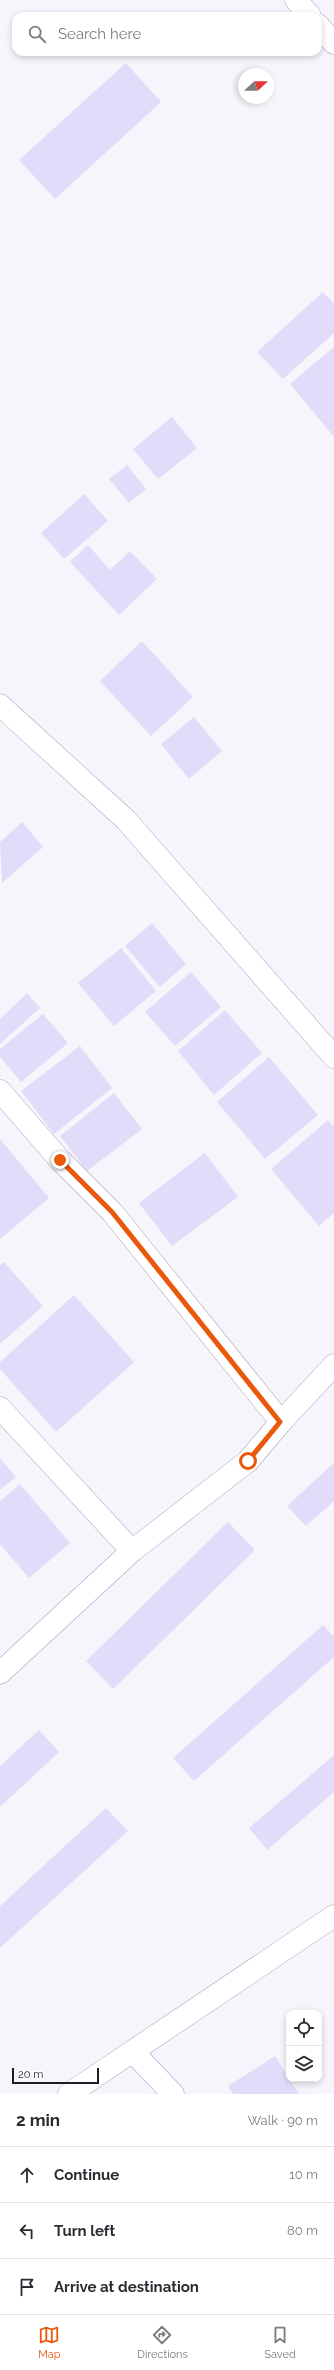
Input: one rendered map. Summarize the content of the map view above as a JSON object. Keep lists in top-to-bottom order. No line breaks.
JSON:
{"scale_bar":"20 m","north":"right","page":{"search":"Search here","scale":"20 m","heading":["2 min","Walk · 90 m"],"list":[["Continue","10 m"],["Turn left","80 m"],"Arrive at destination"],"nav":["Map","Directions","Saved"]}}
